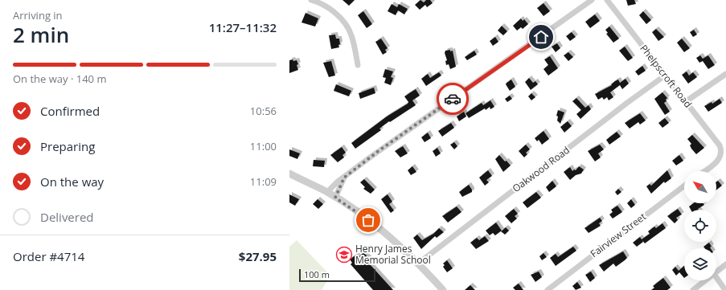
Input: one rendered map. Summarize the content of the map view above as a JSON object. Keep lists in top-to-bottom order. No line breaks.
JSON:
{"streets":{"street":["Phelpscroft Road","Oakwood Road","Fairview Street"]},"crossings":[["Phelpscroft Road","Oakwood Road"]],"places":{"school or university":["Henry James Memorial School"]},"scale_bar":"100 m","north":"top left","page":{"heading":["2 min","Arriving in","11:27–11:32"],"panel":["Order #4714","$27.95"],"bar":"On the way · 140 m","list":[["Confirmed","10:56"],["Preparing","11:00"],["On the way","11:09"],"Delivered"],"scale":"100 m"}}
